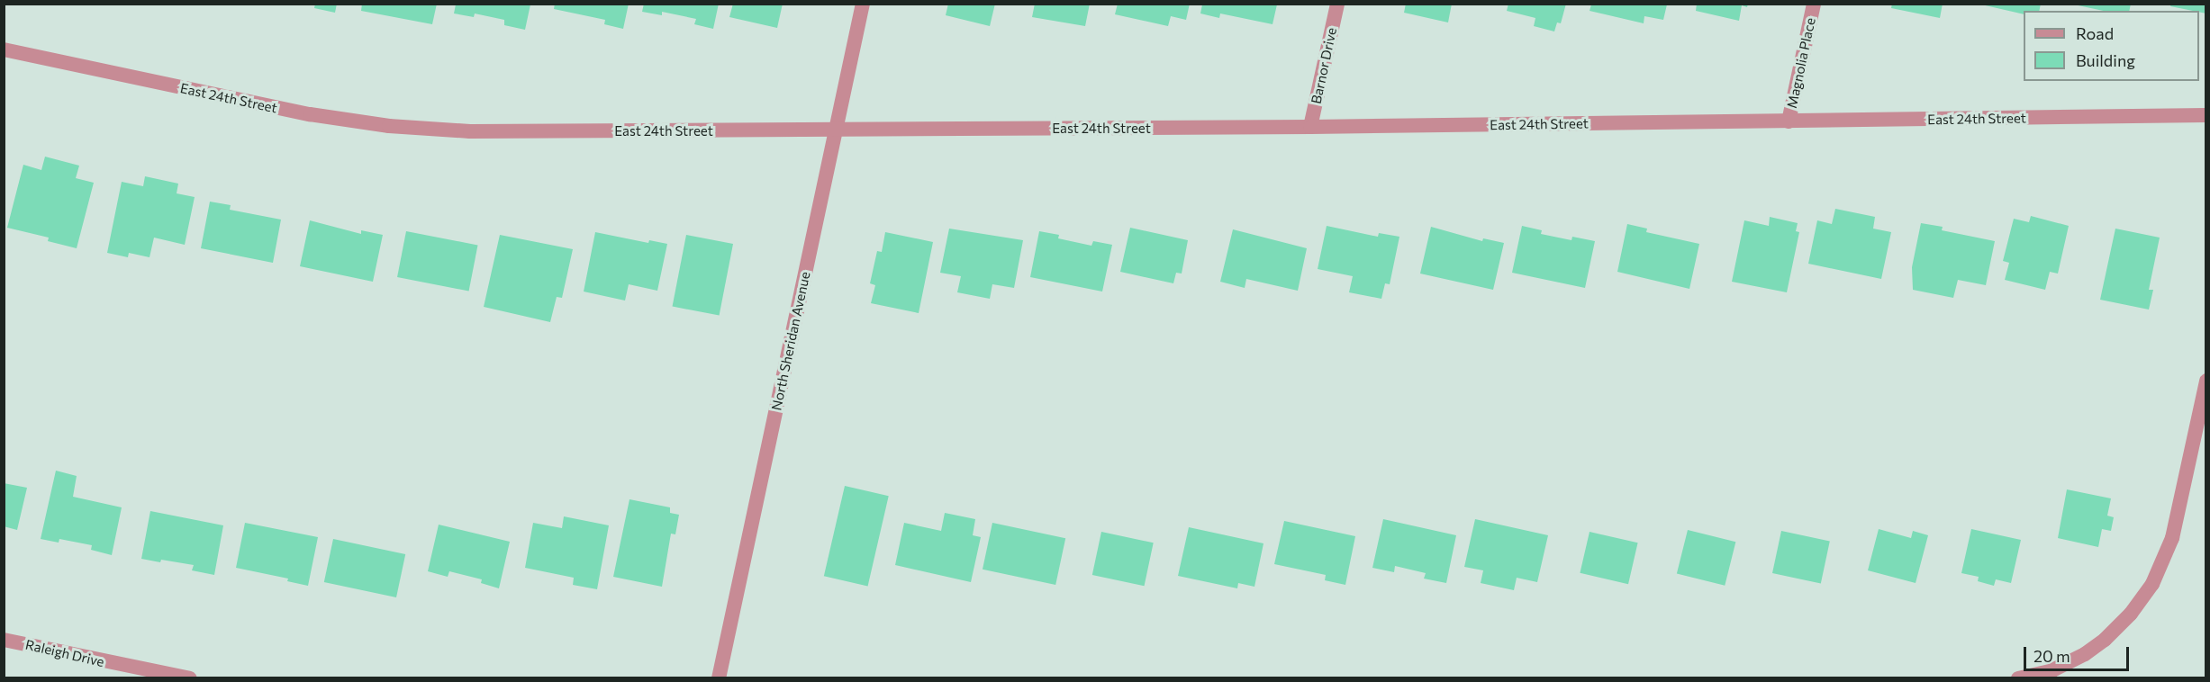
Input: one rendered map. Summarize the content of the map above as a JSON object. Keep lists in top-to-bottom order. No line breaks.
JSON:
{"streets":{"street":["Magnolia Place","Barnor Drive","East 24th Street","North Sheridan Avenue","Raleigh Drive"]},"crossings":[["Magnolia Place","East 24th Street"],["Barnor Drive","East 24th Street"],["East 24th Street","North Sheridan Avenue"]],"legend":["Road","Building"],"scale_bar":"20 m"}
